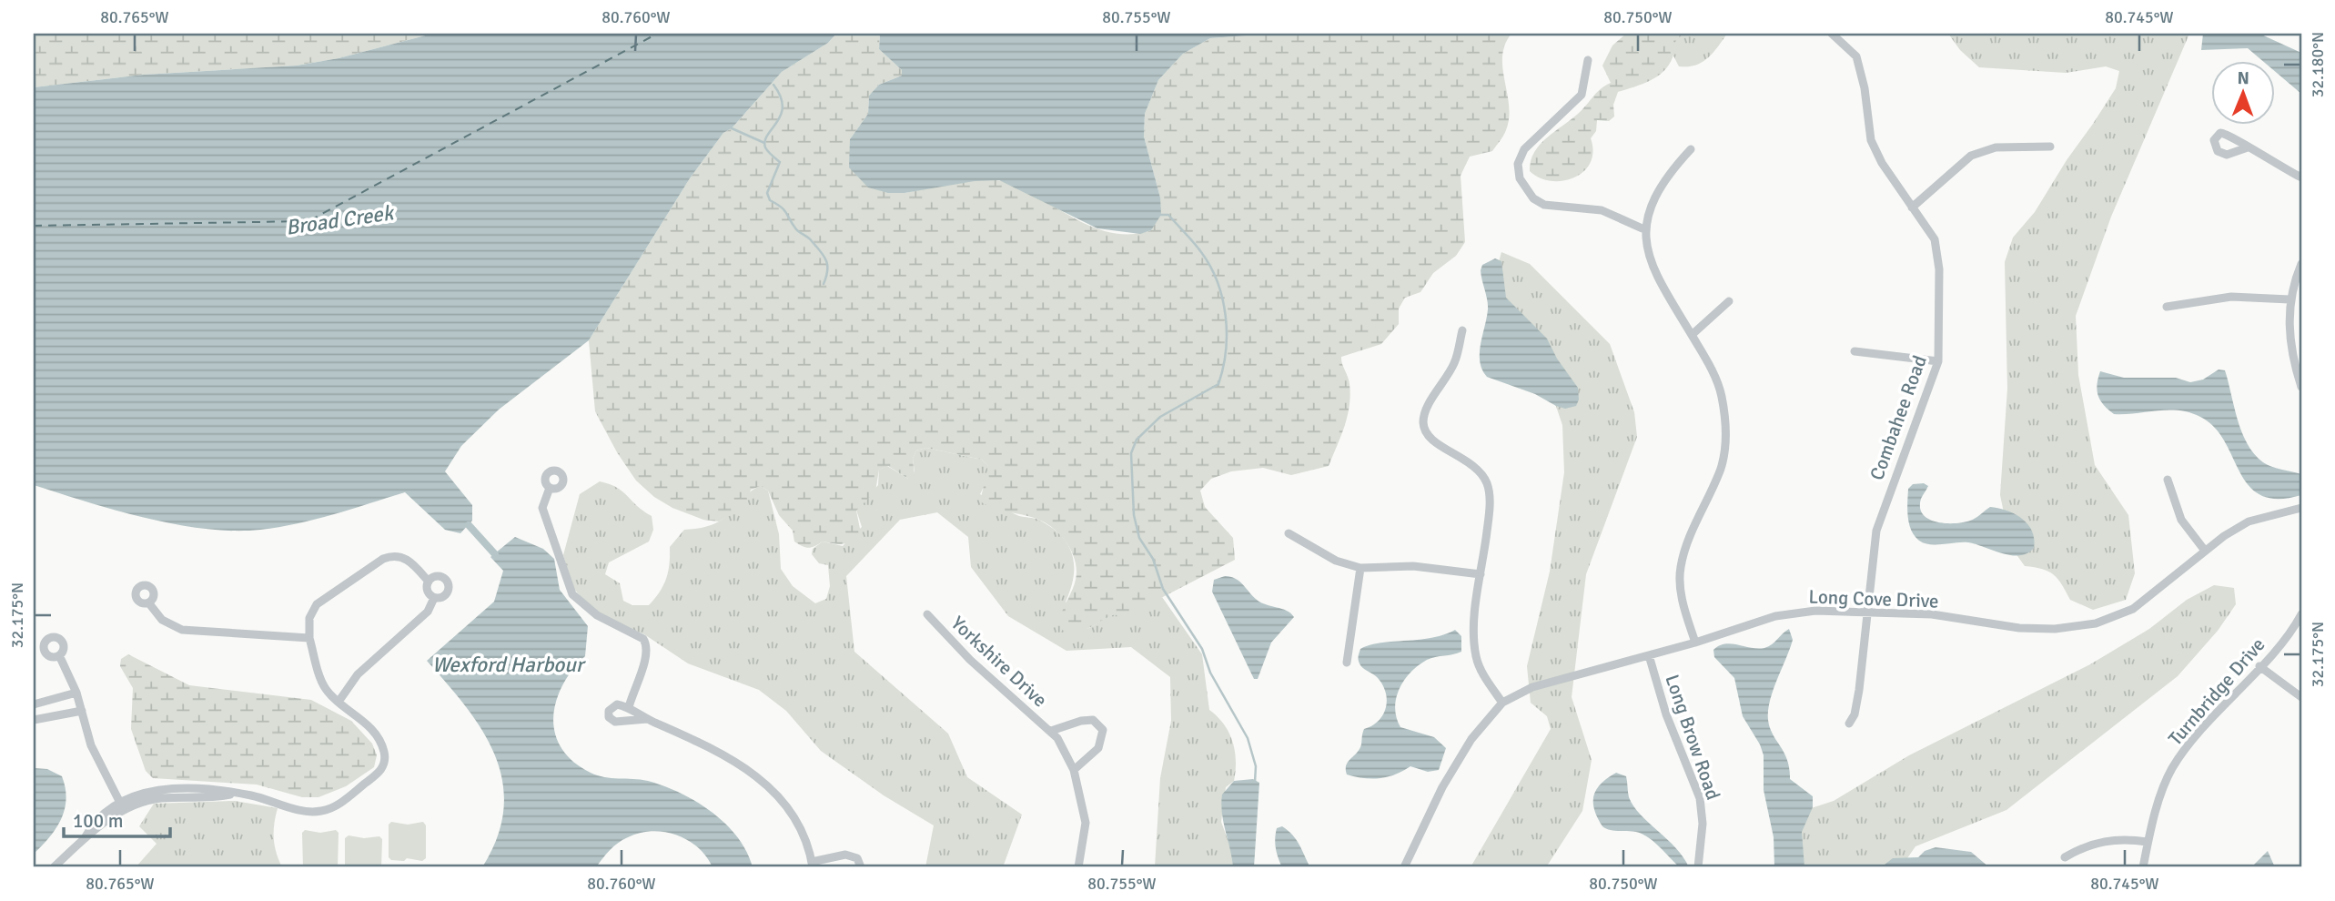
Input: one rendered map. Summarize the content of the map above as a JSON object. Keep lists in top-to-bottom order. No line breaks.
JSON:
{"streets":{"street":["Combahee Road","Long Cove Drive","Yorkshire Drive","Turnbridge Drive","Long Brow Road"]},"crossings":[["Combahee Road","Long Cove Drive"],["Long Cove Drive","Long Brow Road"]],"water":["Broad Creek","Wexford Harbour"],"scale_bar":"100 m","north":"top","coordinates":["80.765°W","80.760°W","80.755°W","80.750°W","80.745°W","32.180°N","32.175°N"]}
